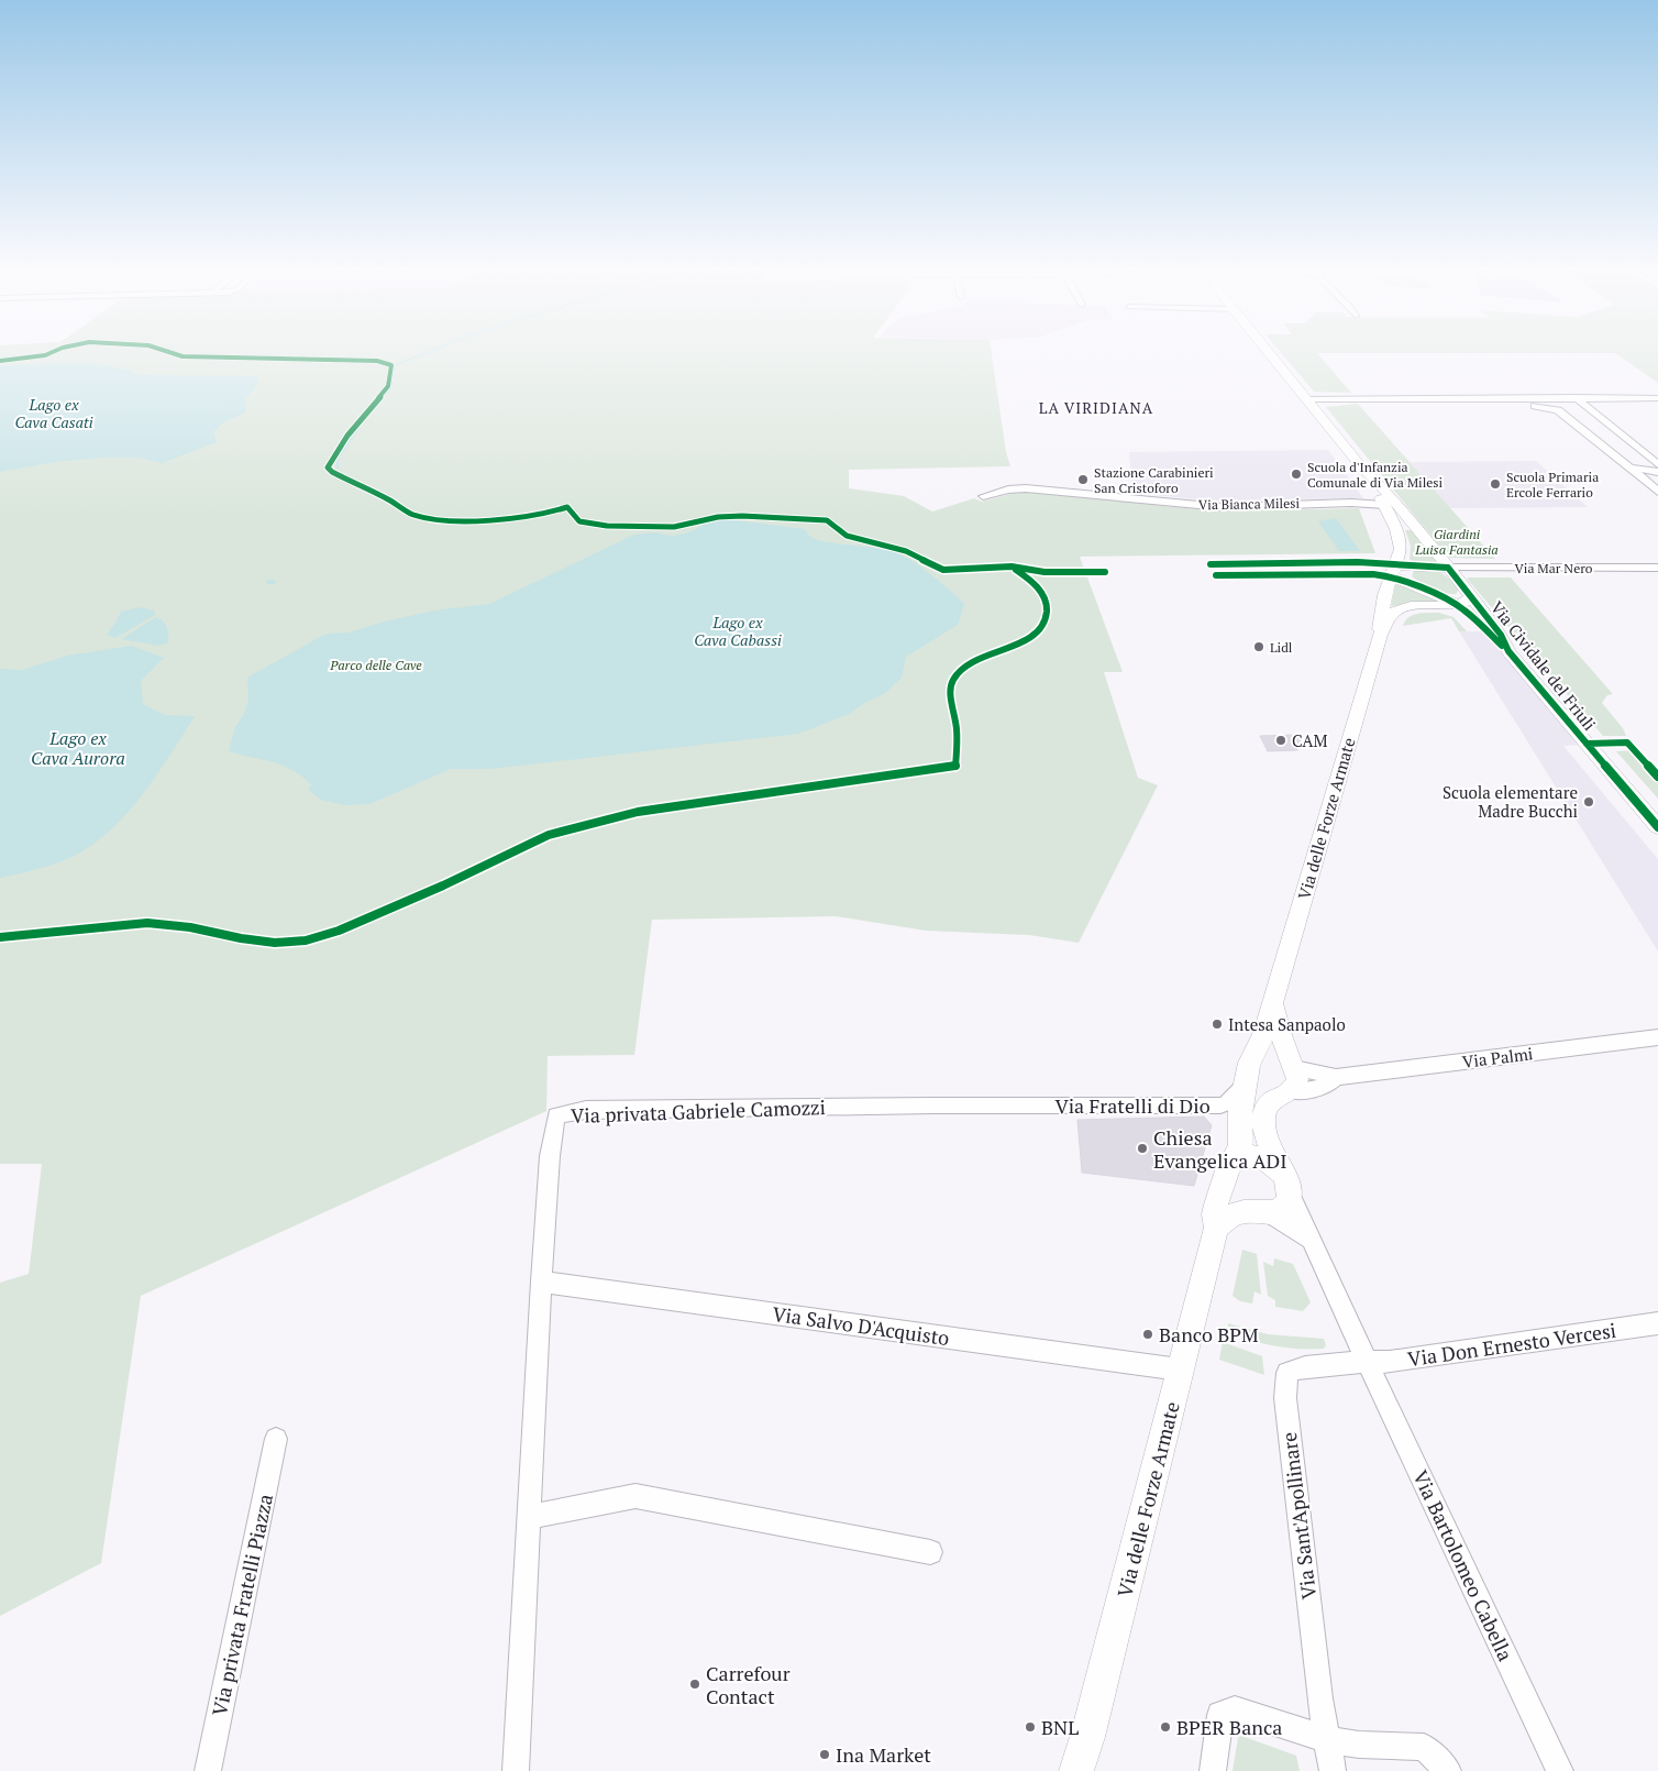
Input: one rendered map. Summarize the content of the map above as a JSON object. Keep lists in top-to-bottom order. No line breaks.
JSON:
{"streets":{"street":["Via Bianca Milesi","Via Mar Nero","Via Cividale del Friuli","Via delle Forze Armate","Via Palmi","Via Fratelli di Dio","Via privata Gabriele Camozzi","Via Salvo D'Acquisto","Via Don Ernesto Vercesi","Via Sant'Apollinare","Via Bartolomeo Cabella","Via privata Fratelli Piazza"]},"crossings":[["Via Bianca Milesi","Via delle Forze Armate"],["Via Mar Nero","Via delle Forze Armate"],["Via Cividale del Friuli","Via delle Forze Armate"],["Via delle Forze Armate","Via Palmi"],["Via delle Forze Armate","Via Fratelli di Dio"],["Via delle Forze Armate","Via Salvo D'Acquisto"],["Via Palmi","Via Fratelli di Dio"],["Via Fratelli di Dio","Via privata Gabriele Camozzi"],["Via privata Gabriele Camozzi","Via Salvo D'Acquisto"],["Via Don Ernesto Vercesi","Via Sant'Apollinare"],["Via Don Ernesto Vercesi","Via Bartolomeo Cabella"],["Via Sant'Apollinare","Via Bartolomeo Cabella"]],"districts":["LA VIRIDIANA"],"water":["Lago ex Cava Casati","Lago ex Cava Cabassi","Lago ex Cava Aurora"],"parks":["Giardini Luisa Fantasia","Parco delle Cave"],"places":["Scuola d'Infanzia Comunale di Via Milesi","Stazione Carabinieri San Cristoforo","Scuola Primaria Ercole Ferrario","Lidl","CAM","Scuola elementare Madre Bucchi","Intesa Sanpaolo","Chiesa Evangelica ADI","Banco BPM","Carrefour Contact","BNL","BPER Banca","Ina Market"]}
